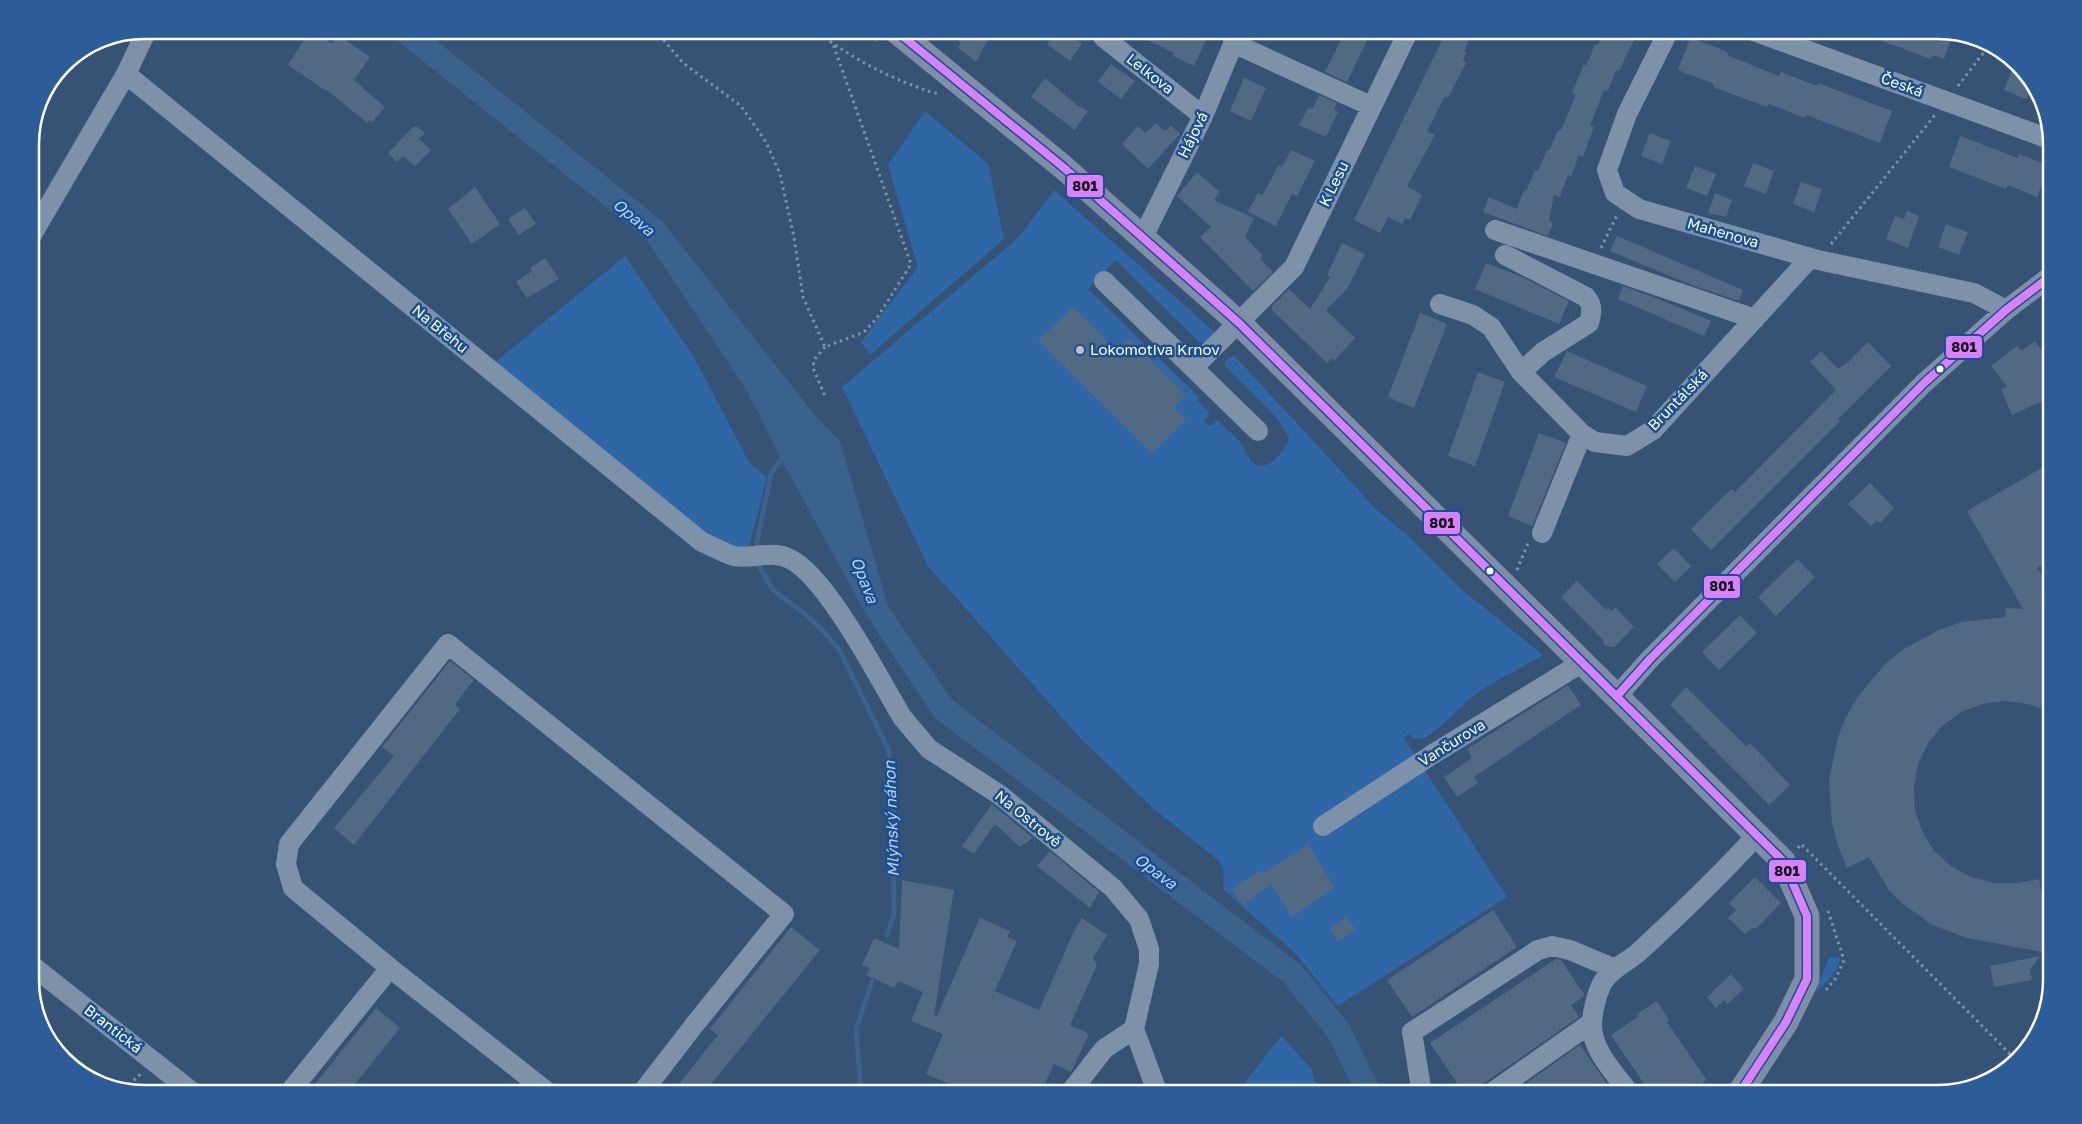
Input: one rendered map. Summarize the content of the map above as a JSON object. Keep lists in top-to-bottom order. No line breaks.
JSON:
{"streets":{"street":["Lelkova","Česká","Hájová","K Lesu","Mahenova","Na Břehu","Bruntálská","Vančurova","Na Ostrově","Brantická"]},"crossings":[["Lelkova","Hájová"],["Mahenova","Bruntálská"],["Na Břehu","Na Ostrově"]],"water":["Opava","Mlýnský náhon"],"places":["Lokomotiva Krnov"],"lines":["transit line 801"]}
